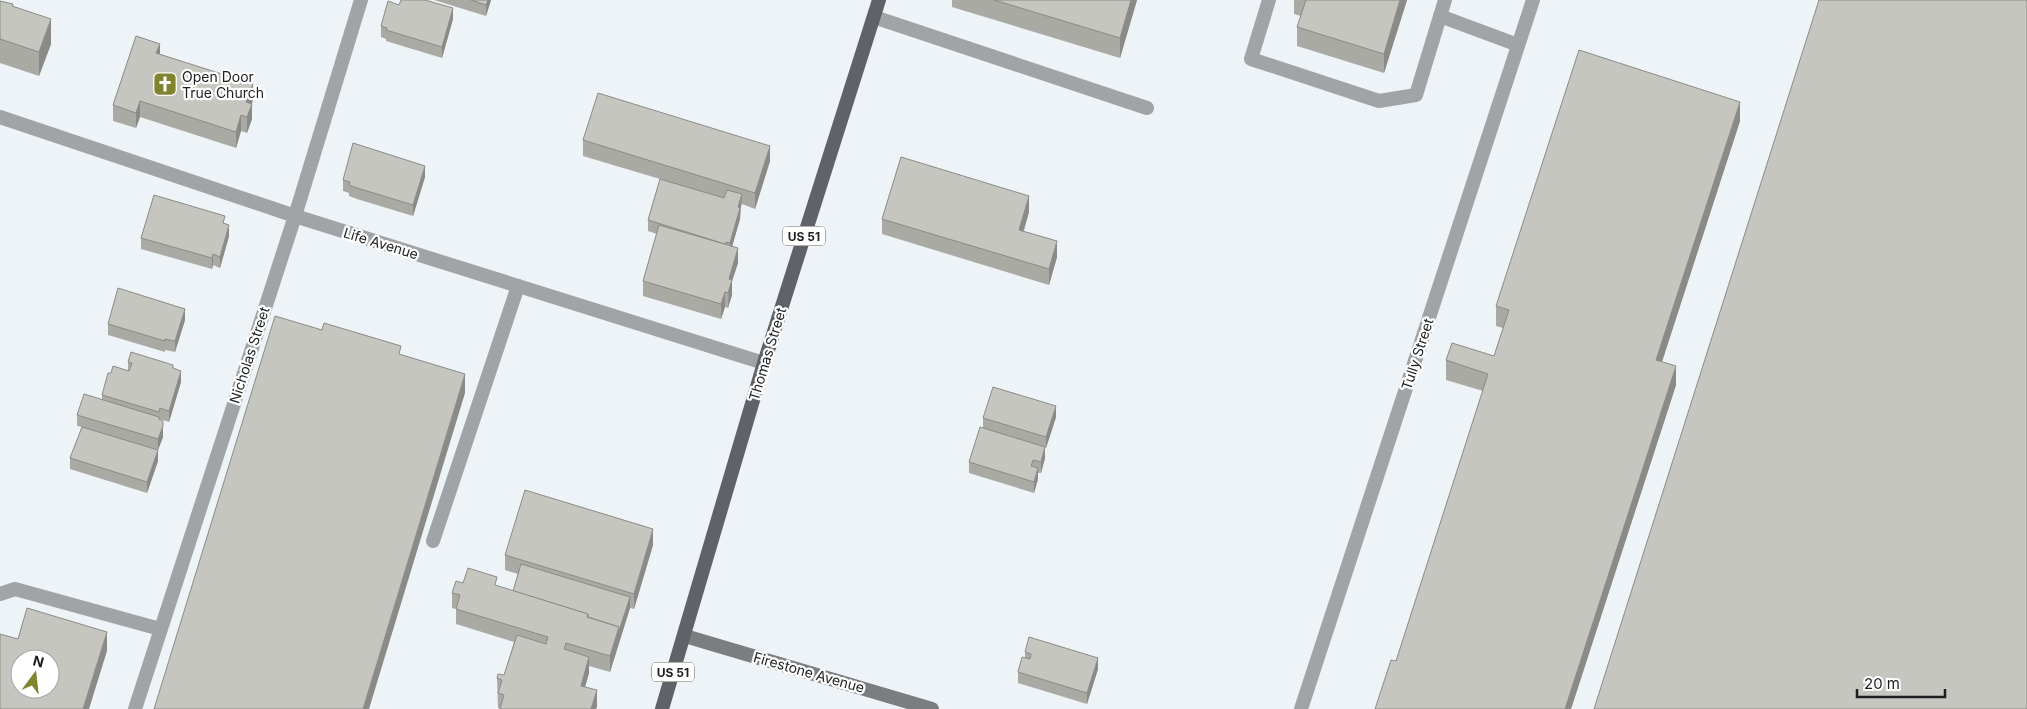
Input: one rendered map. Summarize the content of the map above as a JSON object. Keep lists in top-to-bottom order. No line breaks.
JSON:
{"streets":{"main road":["US 51","Thomas Street","Firestone Avenue"],"street":["Life Avenue","Tully Street","Nicholas Street"]},"crossings":[["Life Avenue","Thomas Street"],["Life Avenue","Nicholas Street"],["Thomas Street","Firestone Avenue"]],"places":{"church":["Open Door True Church"]},"scale_bar":"20 m","north":"top"}
